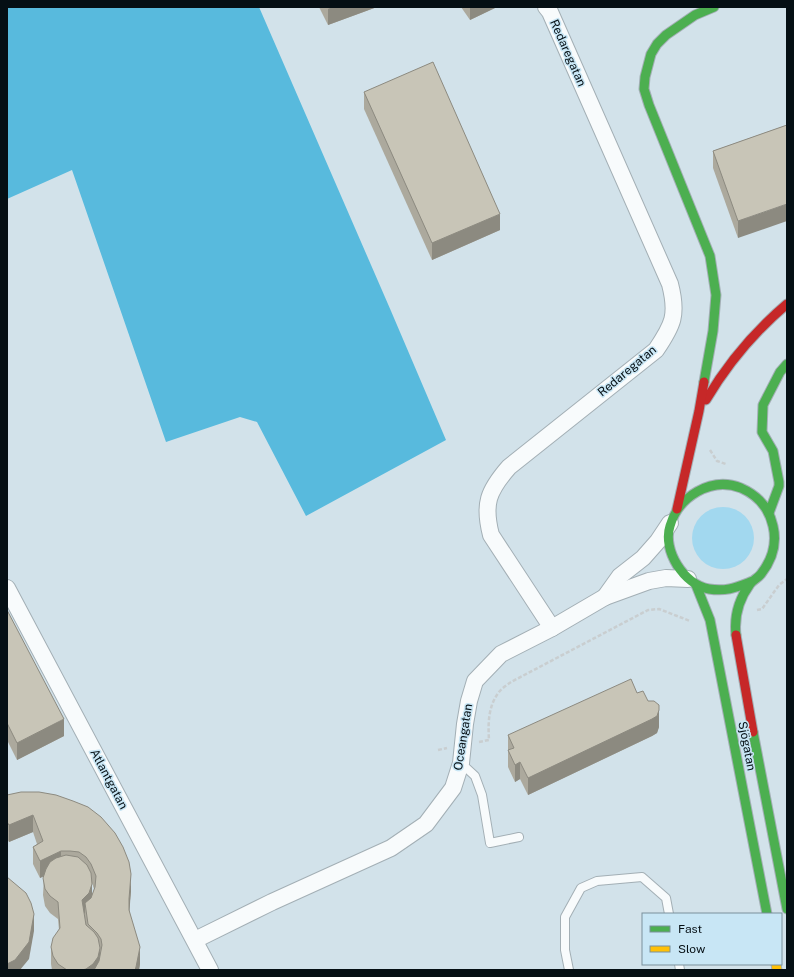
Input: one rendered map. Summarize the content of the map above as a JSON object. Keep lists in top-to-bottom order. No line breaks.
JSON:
{"streets":{"highway":["Sjögatan"],"street":["Redaregatan","Oceangatan","Atlantgatan"]},"crossings":[["Redaregatan","Oceangatan"],["Oceangatan","Sjögatan"],["Oceangatan","Atlantgatan"]],"legend":["Fast","Slow"]}
